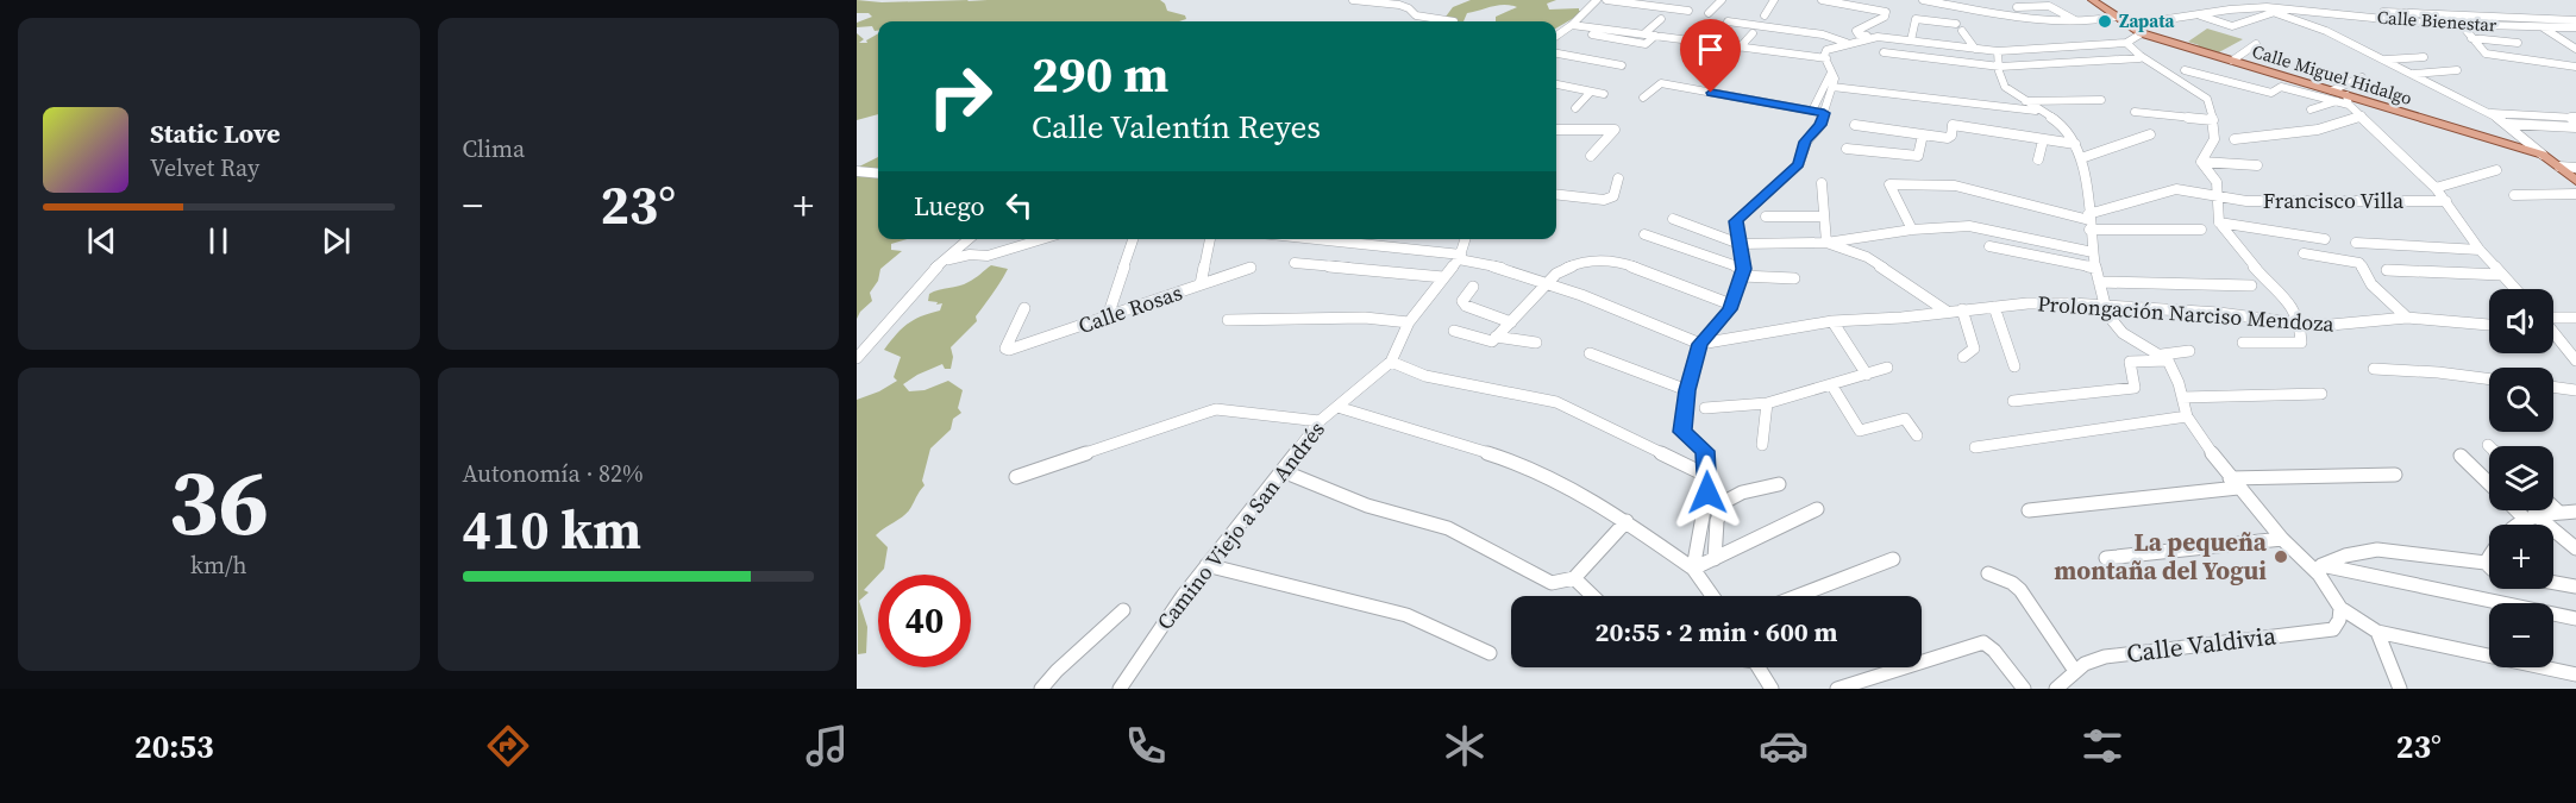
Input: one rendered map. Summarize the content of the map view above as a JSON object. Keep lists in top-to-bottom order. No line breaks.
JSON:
{"streets":{"main road":["Calle Miguel Hidalgo"],"street":["Calle Bienestar","Francisco Villa","Calle Rosas","Prolongación Narciso Mendoza","Camino Viejo a San Andrés","Calle Valdivia"]},"crossings":[["Calle Bienestar","Calle Miguel Hidalgo"],["Prolongación Narciso Mendoza","Camino Viejo a San Andrés"]],"places":["Zapata","La pequeña montaña del Yogui"],"page":{"tile":["Clima",["36","km/h"],["Autonomía · 82%","410 km"]],"turn":["290 m","Calle Valentín Reyes"],"song":["Static Love","Velvet Ray"],"then":"Luego","heat":["−","23°","+"],"map_buttons":["+","−"],"limit":"40","trip":"20:55 · 2 min · 600 m","tabs":["20:53","23°"]}}
